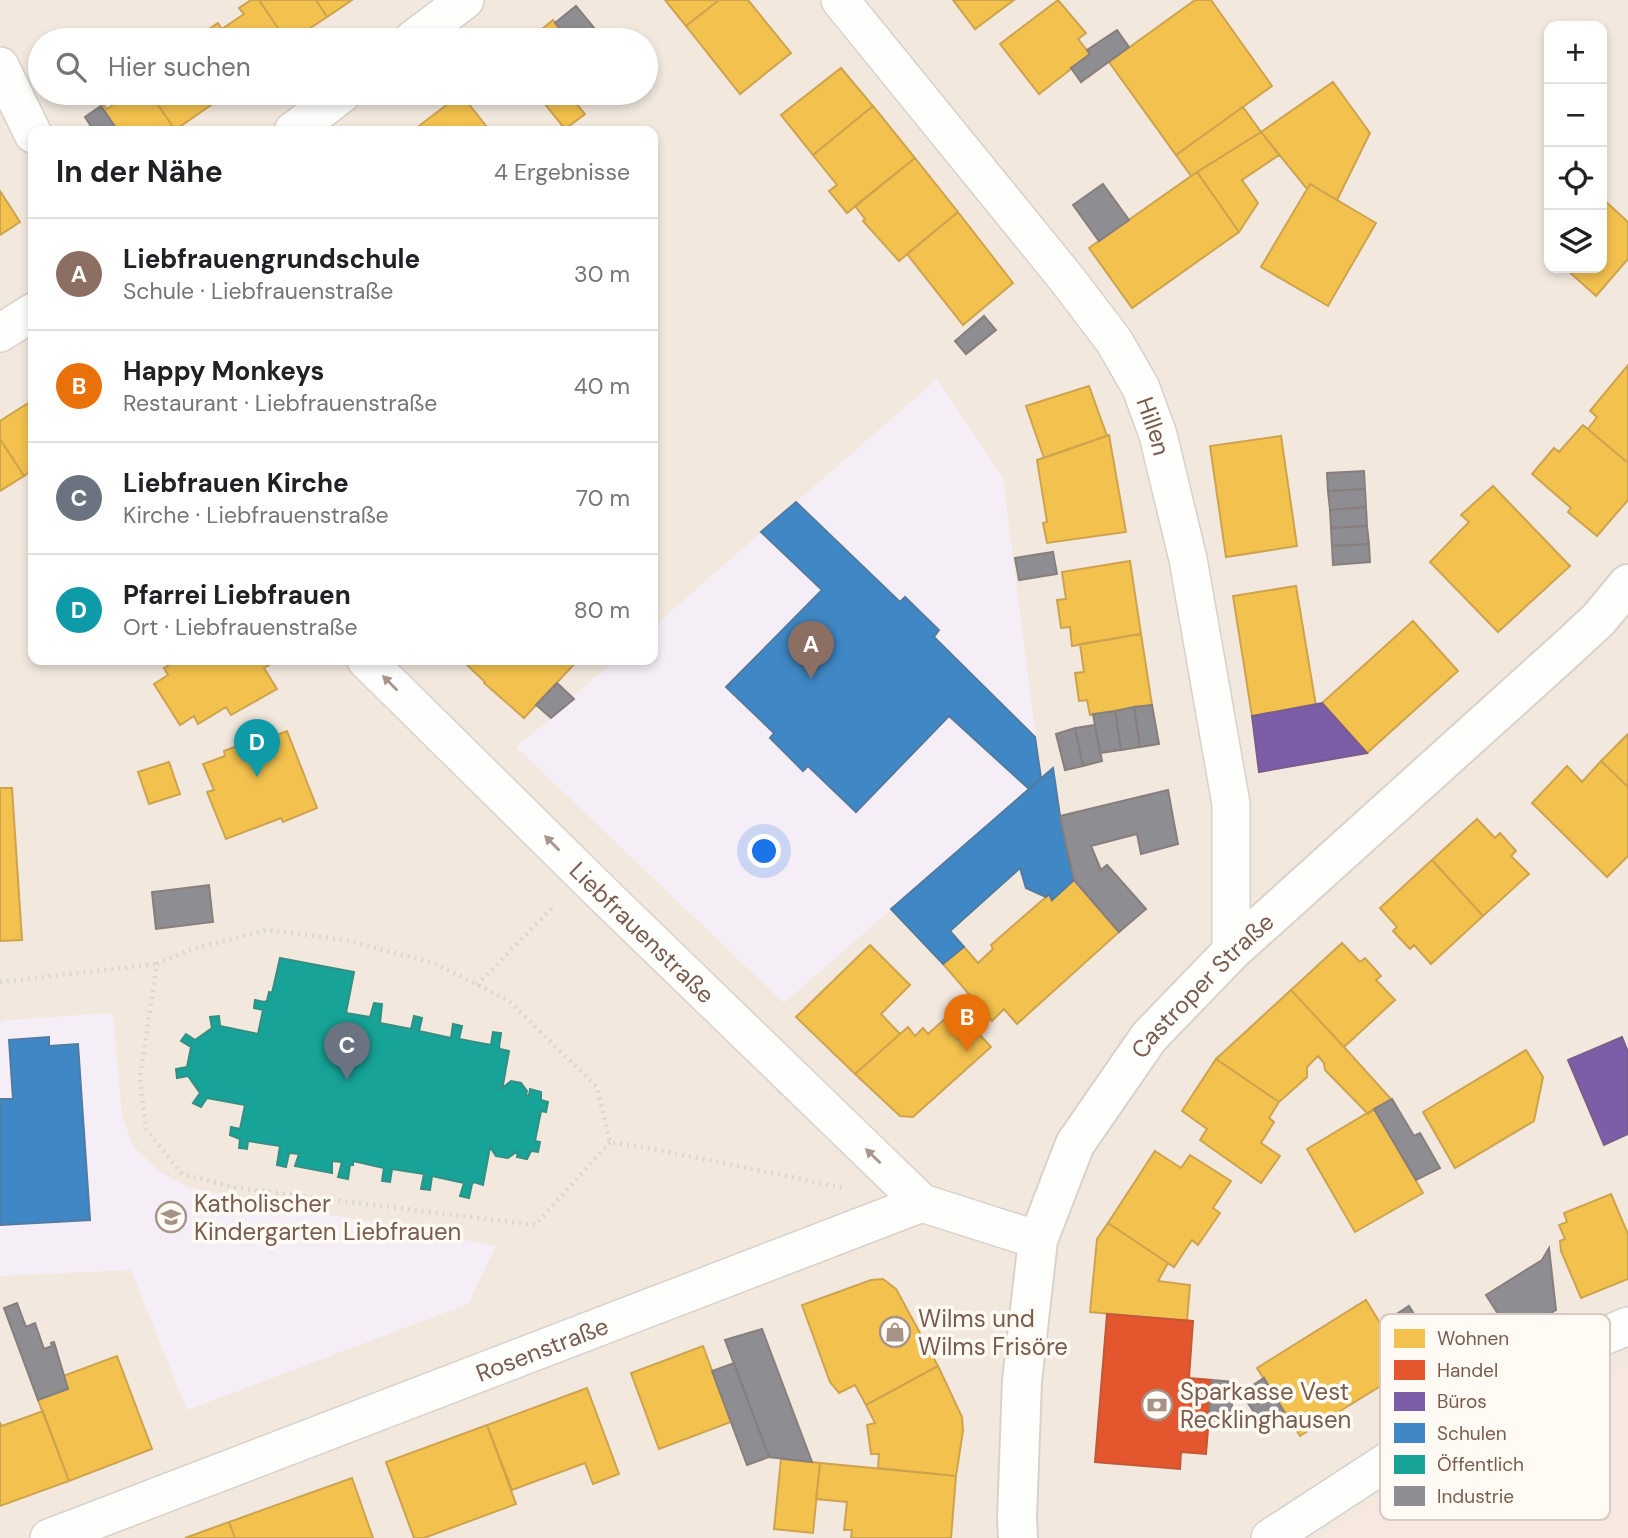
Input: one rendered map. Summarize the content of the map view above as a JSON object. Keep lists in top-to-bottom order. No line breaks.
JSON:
{"streets":{"main road":["Castroper Straße"],"street":["Hillen","Liebfrauenstraße","Rosenstraße"]},"crossings":[["Hillen","Castroper Straße"],["Liebfrauenstraße","Rosenstraße"]],"one_way":["Liebfrauenstraße"],"places":{"school or university":["Katholischer Kindergarten Liebfrauen"],"shop":["Wilms und Wilms Frisöre"],"bank":["Sparkasse Vest Recklinghausen"]},"legend":["Wohnen","Handel","Büros","Schulen","Öffentlich","Industrie"],"page":{"map_buttons":["+","−"],"search":"Hier suchen","heading":["In der Nähe","4 Ergebnisse"],"list":[{"mark":"A","name":"Liebfrauengrundschule","note":"Schule · Liebfrauenstraße","value":"30 m"},{"mark":"B","name":"Happy Monkeys","note":"Restaurant · Liebfrauenstraße","value":"40 m"},{"mark":"C","name":"Liebfrauen Kirche","note":"Kirche · Liebfrauenstraße","value":"70 m"},{"mark":"D","name":"Pfarrei Liebfrauen","note":"Ort · Liebfrauenstraße","value":"80 m"}],"pins":["A","D","B","C"]}}
